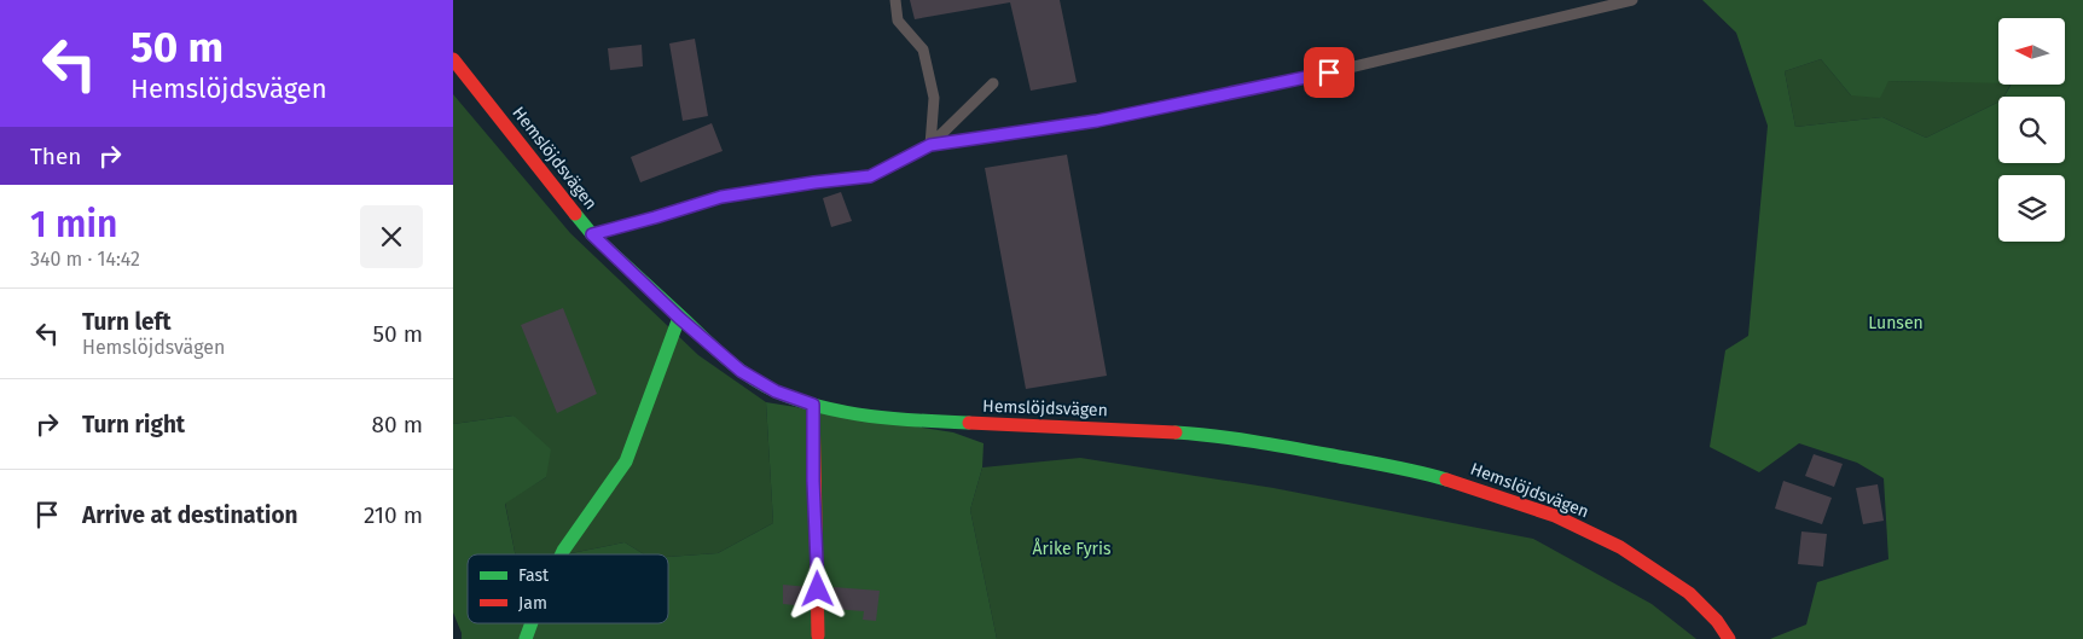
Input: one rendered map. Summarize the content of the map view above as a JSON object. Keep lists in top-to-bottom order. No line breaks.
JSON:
{"streets":{"street":["Hemslöjdsvägen"]},"parks":["Lunsen","Årike Fyris"],"legend":["Fast","Jam"],"north":"left","page":{"turn":["50 m","Hemslöjdsvägen"],"then":"Then","heading":["1 min","340 m · 14:42"],"list":[{"name":"Turn left","note":"Hemslöjdsvägen","value":"50 m"},{"name":"Turn right","value":"80 m"},{"name":"Arrive at destination","value":"210 m"}]}}
